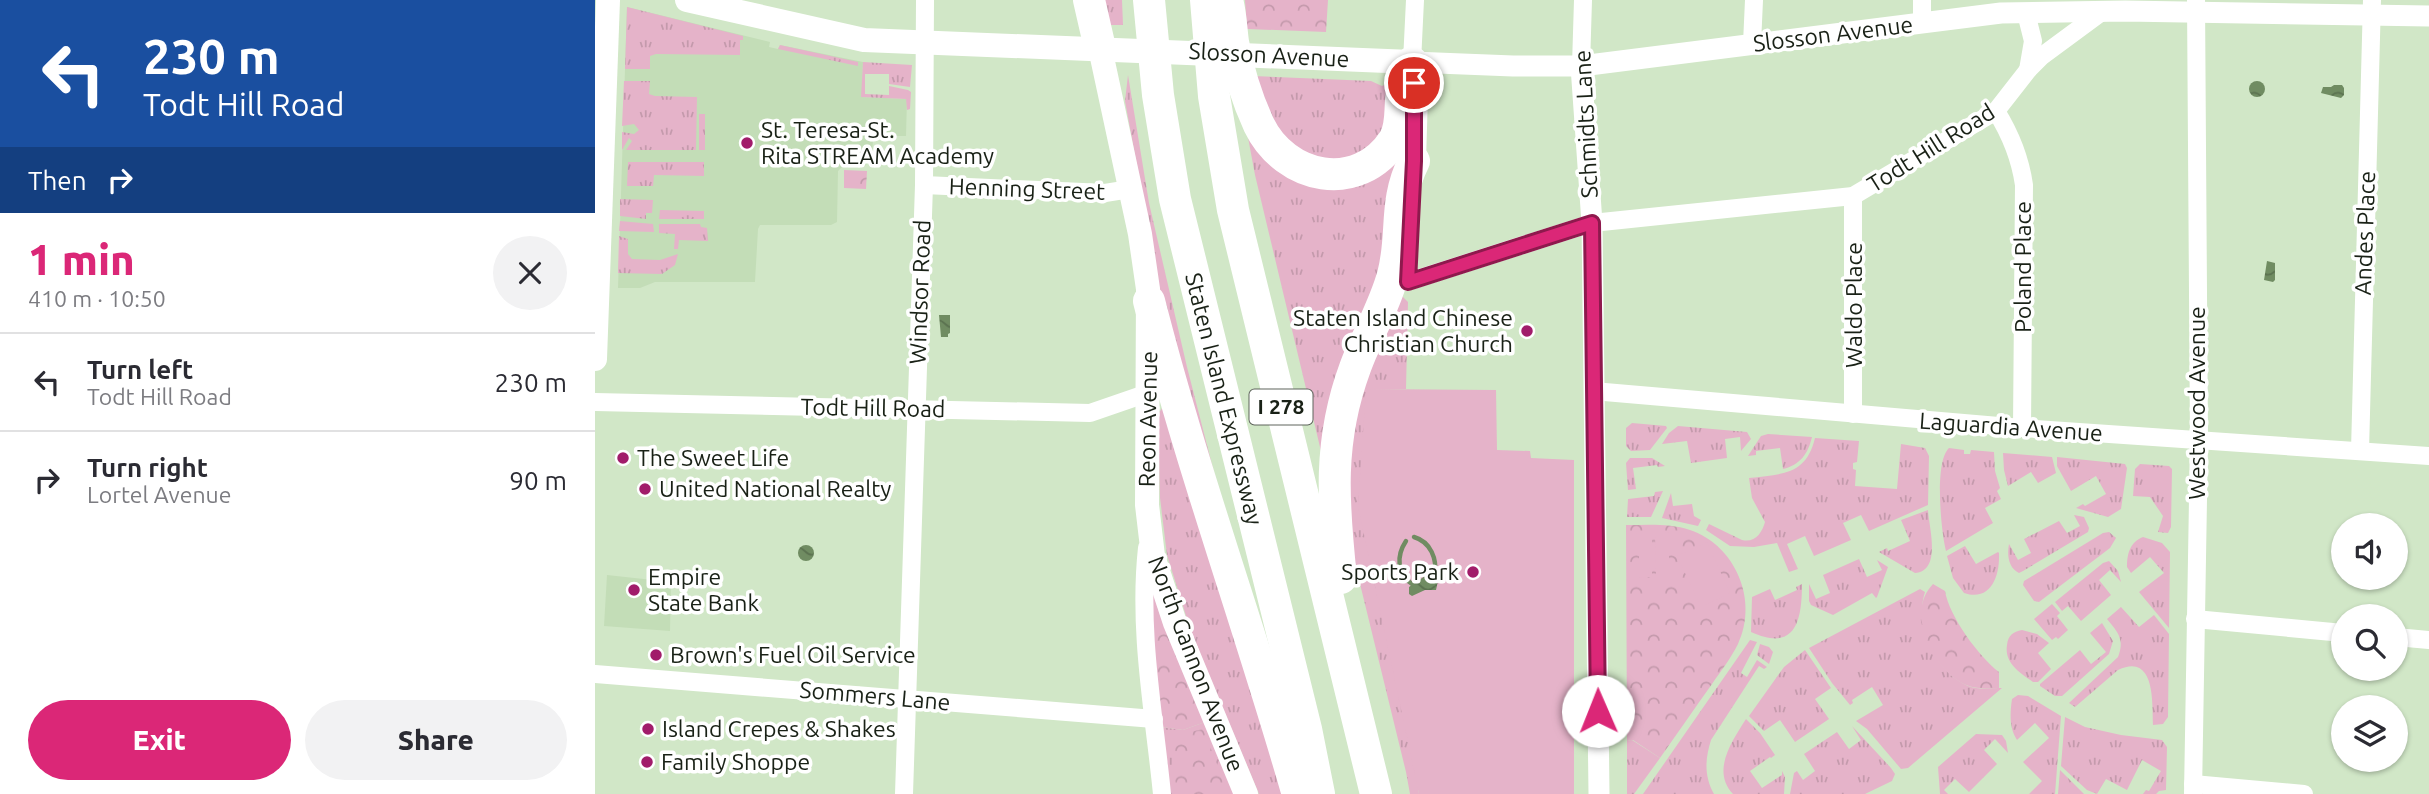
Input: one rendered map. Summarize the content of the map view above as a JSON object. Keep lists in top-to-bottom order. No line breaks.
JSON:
{"streets":{"highway":["Staten Island Expressway","I 278"],"main road":["Slosson Avenue","Reon Avenue","North Gannon Avenue"],"street":["Schmidts Lane","Todt Hill Road","Henning Street","Andes Place","Poland Place","Windsor Road","Waldo Place","Westwood Avenue","Laguardia Avenue","Sommers Lane"]},"crossings":[["Slosson Avenue","Schmidts Lane"],["Slosson Avenue","Todt Hill Road"],["Slosson Avenue","Windsor Road"],["Slosson Avenue","Reon Avenue"],["Schmidts Lane","Todt Hill Road"],["Schmidts Lane","Laguardia Avenue"],["Todt Hill Road","Poland Place"],["Todt Hill Road","Windsor Road"],["Todt Hill Road","Waldo Place"],["Todt Hill Road","Reon Avenue"],["Henning Street","Windsor Road"],["Henning Street","Reon Avenue"],["Andes Place","Laguardia Avenue"],["Poland Place","Laguardia Avenue"],["Windsor Road","Sommers Lane"],["Waldo Place","Laguardia Avenue"],["Westwood Avenue","Laguardia Avenue"],["Reon Avenue","North Gannon Avenue"],["Reon Avenue","Sommers Lane"]],"places":["St. Teresa-St. Rita STREAM Academy","Staten Island Chinese Christian Church","The Sweet Life","United National Realty","Sports Park","Empire State Bank","Brown's Fuel Oil Service","Island Crepes & Shakes","Family Shoppe"],"page":{"turn":["230 m","Todt Hill Road"],"then":"Then","heading":["1 min","410 m · 10:50"],"list":[{"name":"Turn left","note":"Todt Hill Road","value":"230 m"},{"name":"Turn right","note":"Lortel Avenue","value":"90 m"}],"buttons":["Exit","Share"]}}
